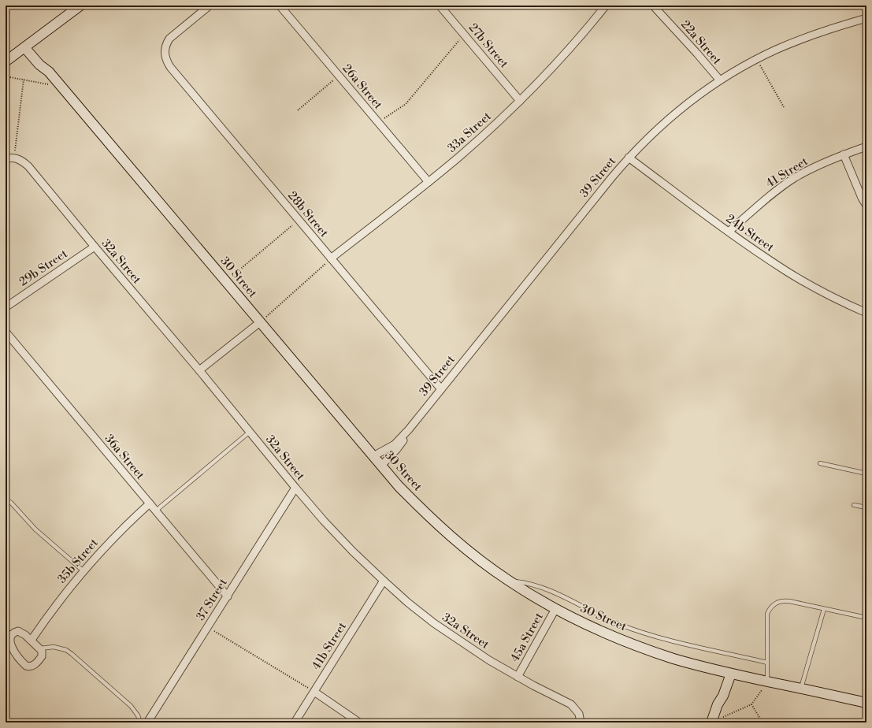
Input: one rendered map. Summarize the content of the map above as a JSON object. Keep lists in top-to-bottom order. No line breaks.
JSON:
{"streets":{"street":["22a Street","27b Street","26a Street","33a Street","41 Street","39 Street","28b Street","24b Street","32a Street","29b Street","30 Street","36a Street","35b Street","37 Street","45a Street","41b Street"]},"crossings":[["22a Street","39 Street"],["27b Street","33a Street"],["26a Street","33a Street"],["33a Street","28b Street"],["41 Street","24b Street"],["39 Street","28b Street"],["39 Street","24b Street"],["39 Street","30 Street"],["32a Street","29b Street"],["32a Street","37 Street"],["32a Street","45a Street"],["32a Street","41b Street"],["30 Street","45a Street"],["36a Street","35b Street"],["36a Street","37 Street"]]}
